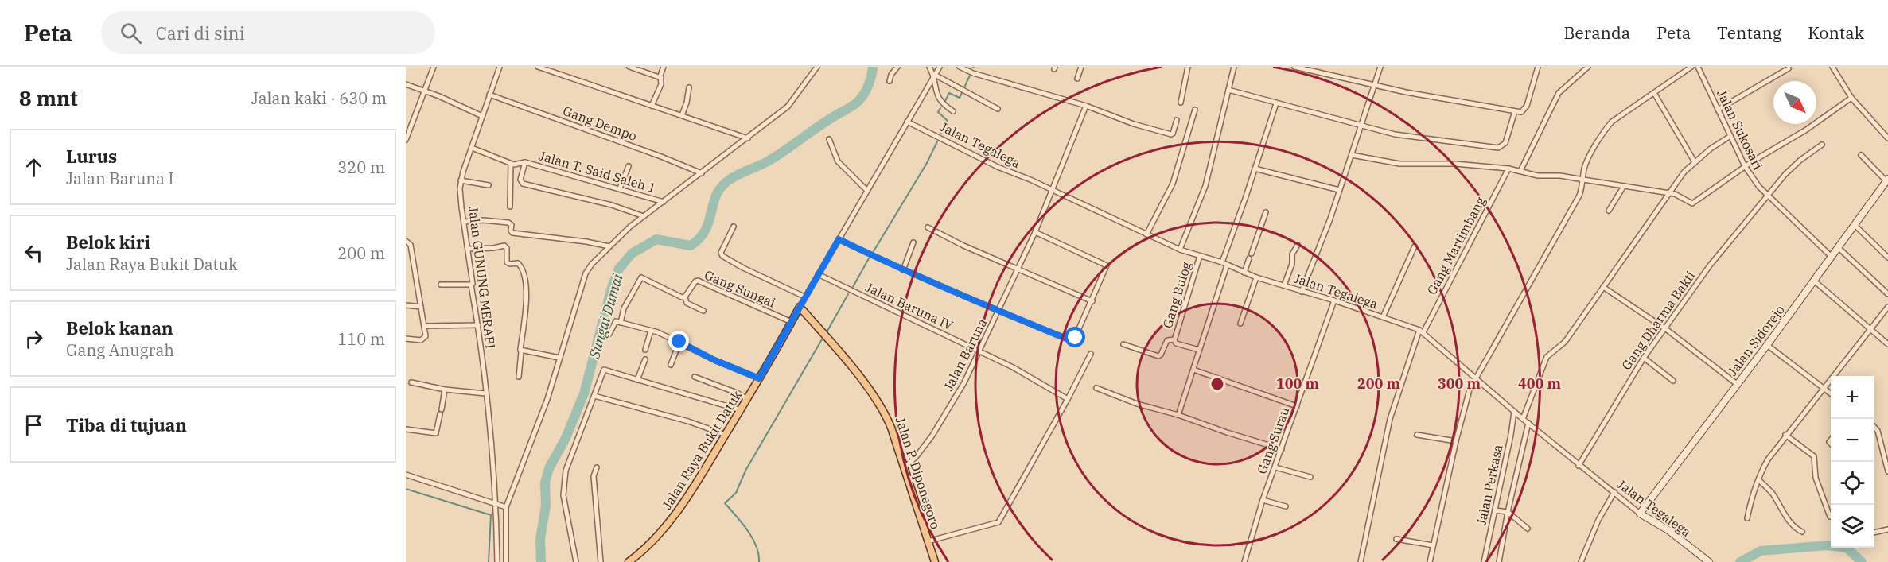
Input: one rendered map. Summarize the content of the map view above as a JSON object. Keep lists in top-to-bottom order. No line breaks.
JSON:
{"streets":{"main road":["Jalan Raya Bukit Datuk","Jalan P. Diponegoro"],"street":["Gang Dempo","Jalan Sukosari","Jalan Tegalega","Jalan T. Said Saleh 1","Gang Martimbang","Jalan GUNUNG MERAPI","Gang Sungai","Gang Bulog","Jalan Baruna IV","Gang Dharma Bakti","Jalan Sidorejo","Jalan Baruna","Gang Surau","Jalan Perkasa"]},"crossings":[["Gang Dempo","Jalan GUNUNG MERAPI"],["Jalan Sukosari","Gang Dharma Bakti"],["Jalan Sukosari","Jalan Sidorejo"],["Jalan Tegalega","Gang Martimbang"],["Jalan Tegalega","Gang Bulog"],["Jalan Tegalega","Gang Dharma Bakti"],["Jalan Tegalega","Jalan Sidorejo"],["Jalan Tegalega","Jalan Baruna"],["Jalan Tegalega","Gang Surau"],["Jalan Tegalega","Jalan Raya Bukit Datuk"],["Jalan Tegalega","Jalan Perkasa"],["Jalan T. Said Saleh 1","Jalan GUNUNG MERAPI"],["Gang Sungai","Jalan Raya Bukit Datuk"],["Jalan Baruna IV","Jalan Baruna"],["Jalan Baruna IV","Jalan Raya Bukit Datuk"],["Jalan Baruna","Jalan P. Diponegoro"],["Jalan Raya Bukit Datuk","Jalan P. Diponegoro"]],"water":["Sungai Dumai"],"north":"bottom right","page":{"header":"Peta","search":"Cari di sini","nav":["Beranda","Peta","Tentang","Kontak"],"heading":["8 mnt","Jalan kaki · 630 m"],"list":[["Lurus","Jalan Baruna I","320 m"],["Belok kiri","Jalan Raya Bukit Datuk","200 m"],["Belok kanan","Gang Anugrah","110 m"],"Tiba di tujuan"],"map_buttons":["+","−"]},"rings":["100 m","200 m","300 m","400 m"]}
